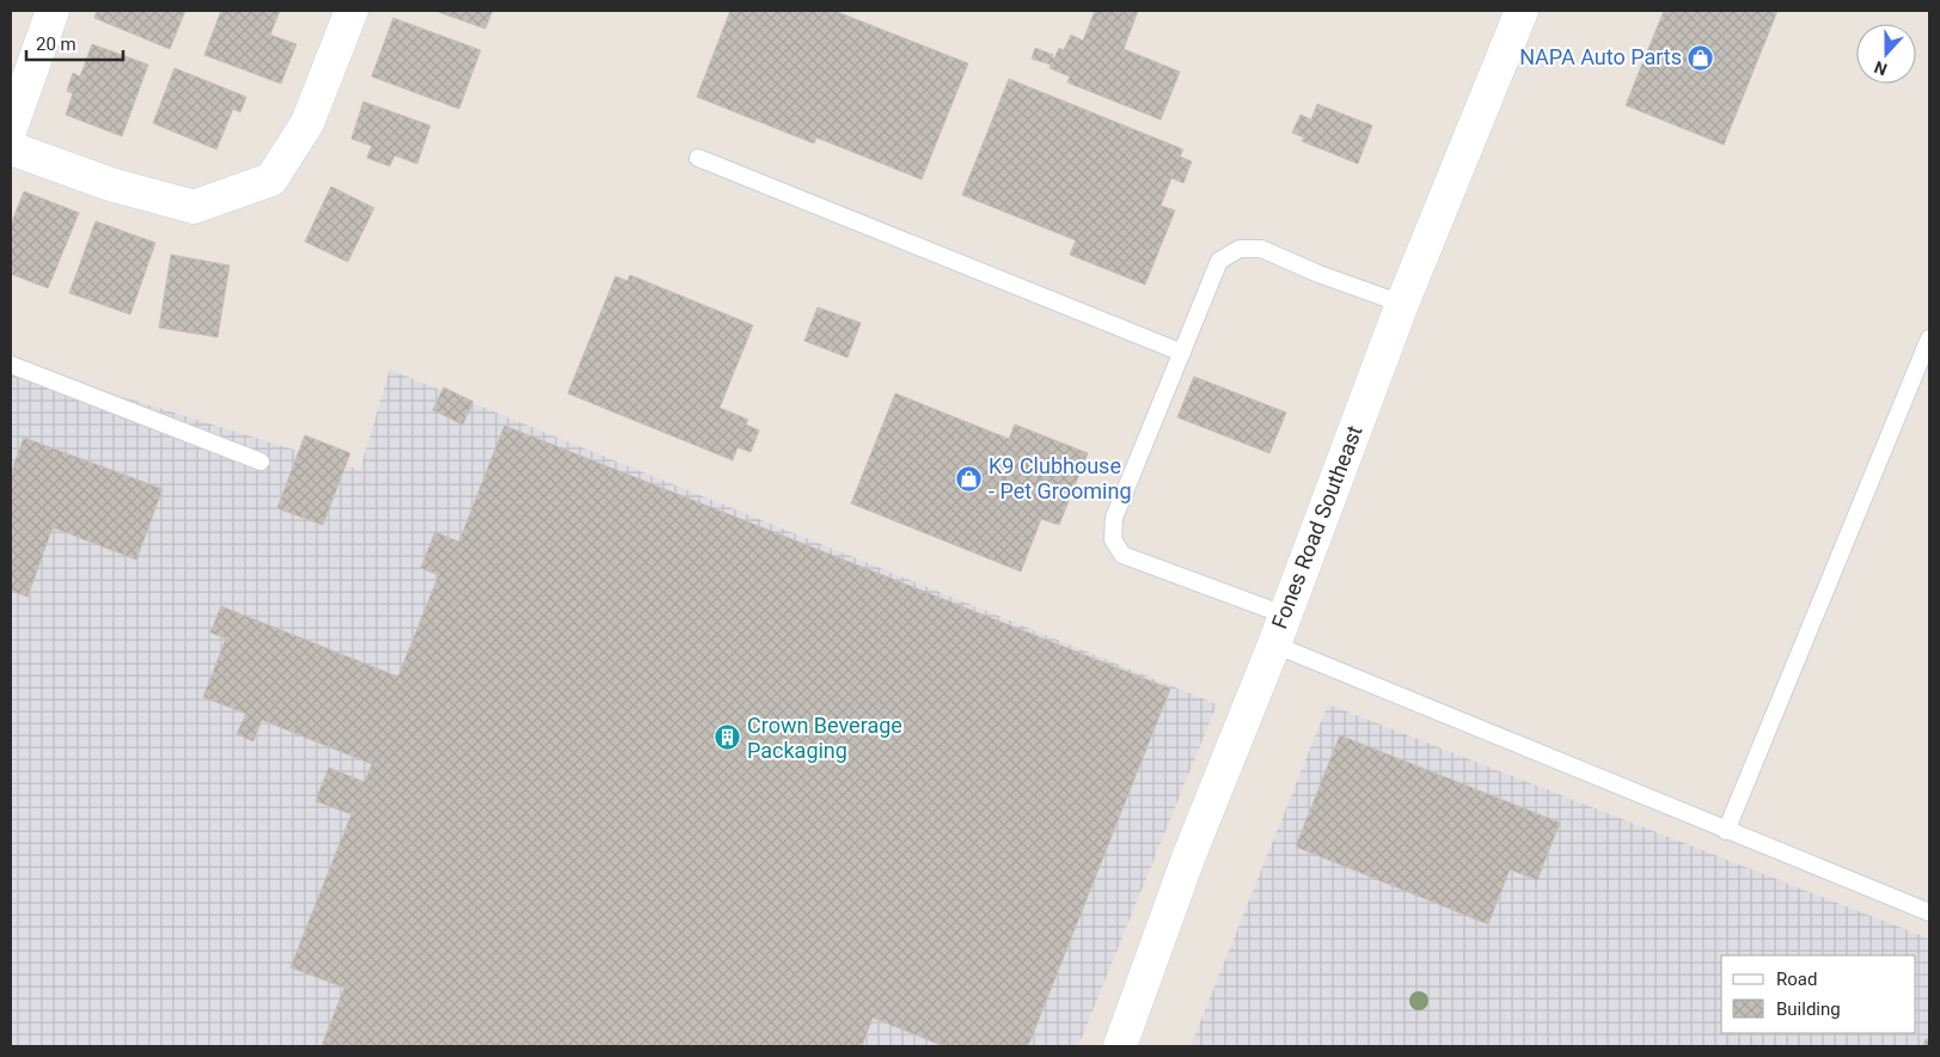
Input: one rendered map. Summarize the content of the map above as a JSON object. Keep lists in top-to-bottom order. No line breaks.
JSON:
{"streets":{"street":["Fones Road Southeast"]},"places":{"shop":["NAPA Auto Parts","K9 Clubhouse - Pet Grooming"],"building":["Crown Beverage Packaging"]},"legend":["Road","Building"],"scale_bar":"20 m","north":"bottom"}
